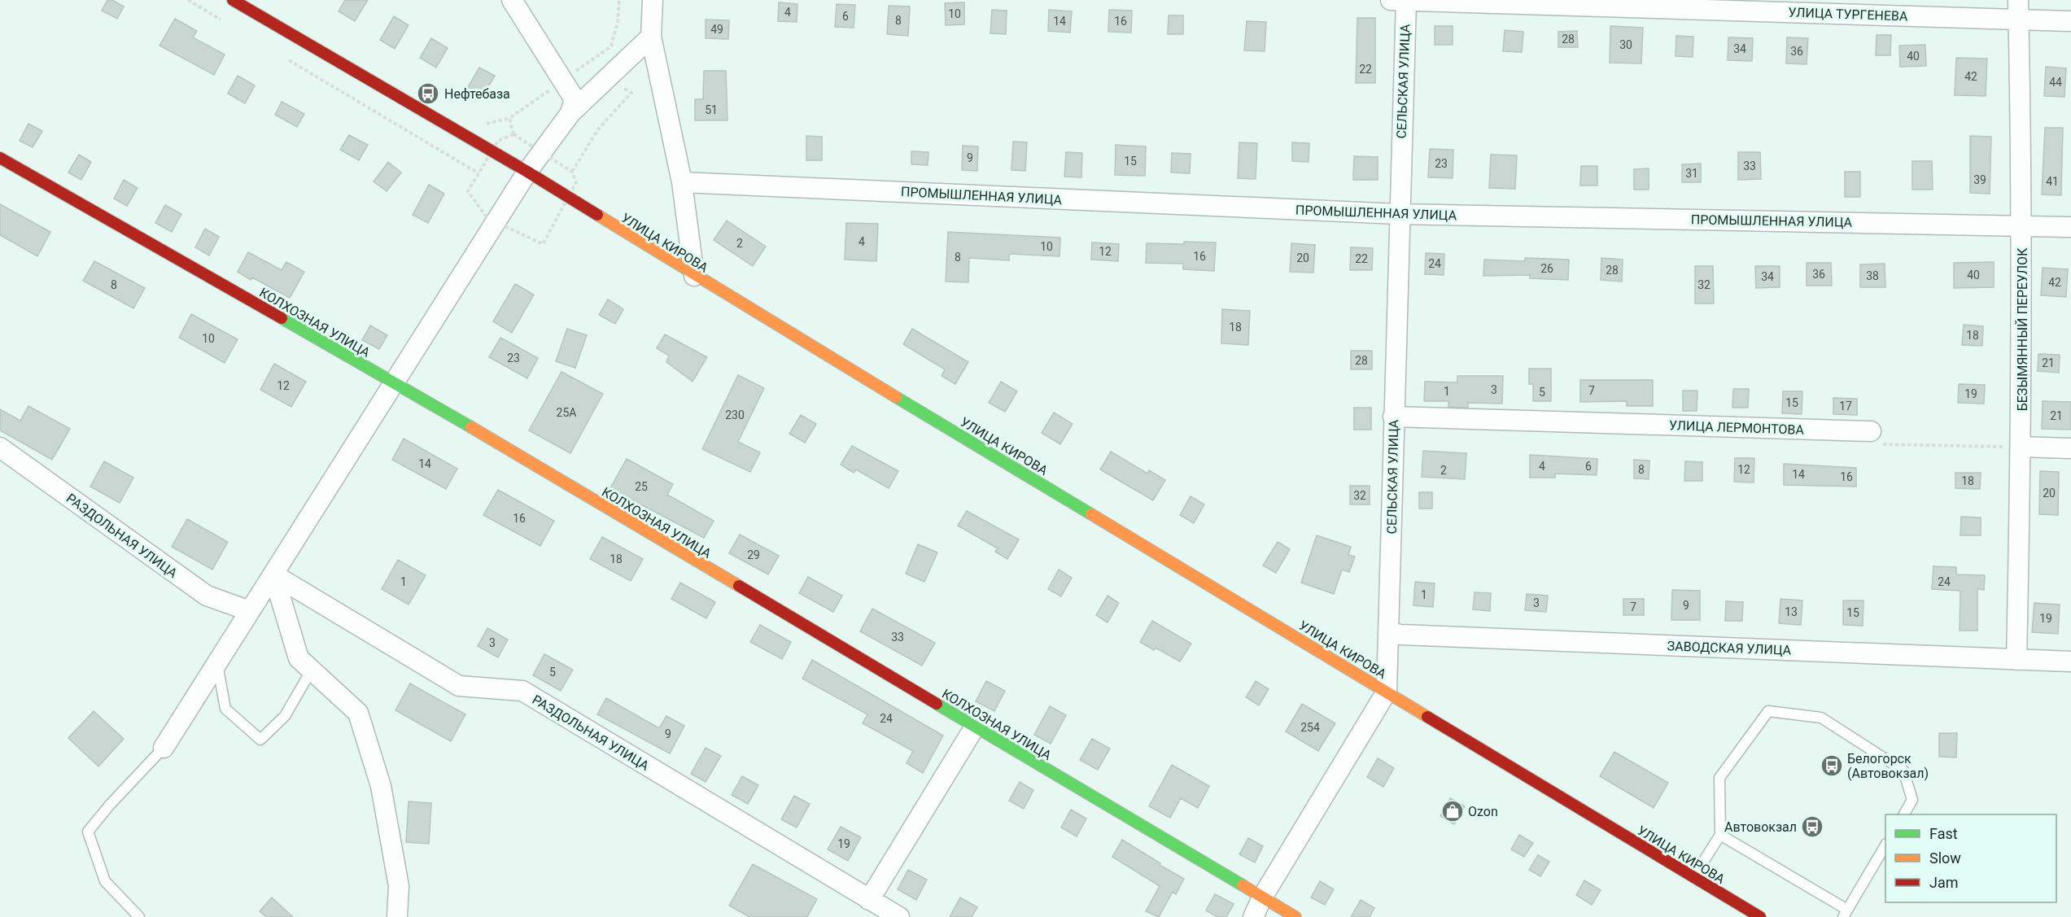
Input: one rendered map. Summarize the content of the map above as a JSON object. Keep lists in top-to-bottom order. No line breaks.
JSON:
{"streets":{"main road":["УЛИЦА КИРОВА","КОЛХОЗНАЯ УЛИЦА"],"street":["УЛИЦА ТУРГЕНЕВА","СЕЛЬСКАЯ УЛИЦА","ПРОМЫШЛЕННАЯ УЛИЦА","БЕЗЫМЯННЫЙ ПЕРЕУЛОК","УЛИЦА ЛЕРМОНТОВА","РАЗДОЛЬНАЯ УЛИЦА","ЗАВОДСКАЯ УЛИЦА"]},"crossings":[["УЛИЦА ТУРГЕНЕВА","СЕЛЬСКАЯ УЛИЦА"],["УЛИЦА ТУРГЕНЕВА","БЕЗЫМЯННЫЙ ПЕРЕУЛОК"],["СЕЛЬСКАЯ УЛИЦА","ПРОМЫШЛЕННАЯ УЛИЦА"],["СЕЛЬСКАЯ УЛИЦА","УЛИЦА КИРОВА"],["СЕЛЬСКАЯ УЛИЦА","КОЛХОЗНАЯ УЛИЦА"],["СЕЛЬСКАЯ УЛИЦА","УЛИЦА ЛЕРМОНТОВА"],["СЕЛЬСКАЯ УЛИЦА","ЗАВОДСКАЯ УЛИЦА"],["ПРОМЫШЛЕННАЯ УЛИЦА","БЕЗЫМЯННЫЙ ПЕРЕУЛОК"],["БЕЗЫМЯННЫЙ ПЕРЕУЛОК","ЗАВОДСКАЯ УЛИЦА"]],"places":{"bus stop":["Нефтебаза","Белогорск (Автовокзал)","Автовокзал"],"shop":["Ozon"]},"house_numbers":["4","10","6","8","14","16","49","28","30","34","36","40","22","42","44","51","9","15","23","33","31","39","41","4","2","10","12","16","8","20","22","24","26","28","36","40","38","34","42","8","32","18","18","10","23","28","21","12","3","7","1","5","19","15","17","25А","230","21","14","4","6","8","12","2","14","16","18","25","20","32","16","29","18","1","24","1","3","9","7","13","15","19","33","3","5","24","254","9","19"],"legend":["Fast","Slow","Jam"]}
